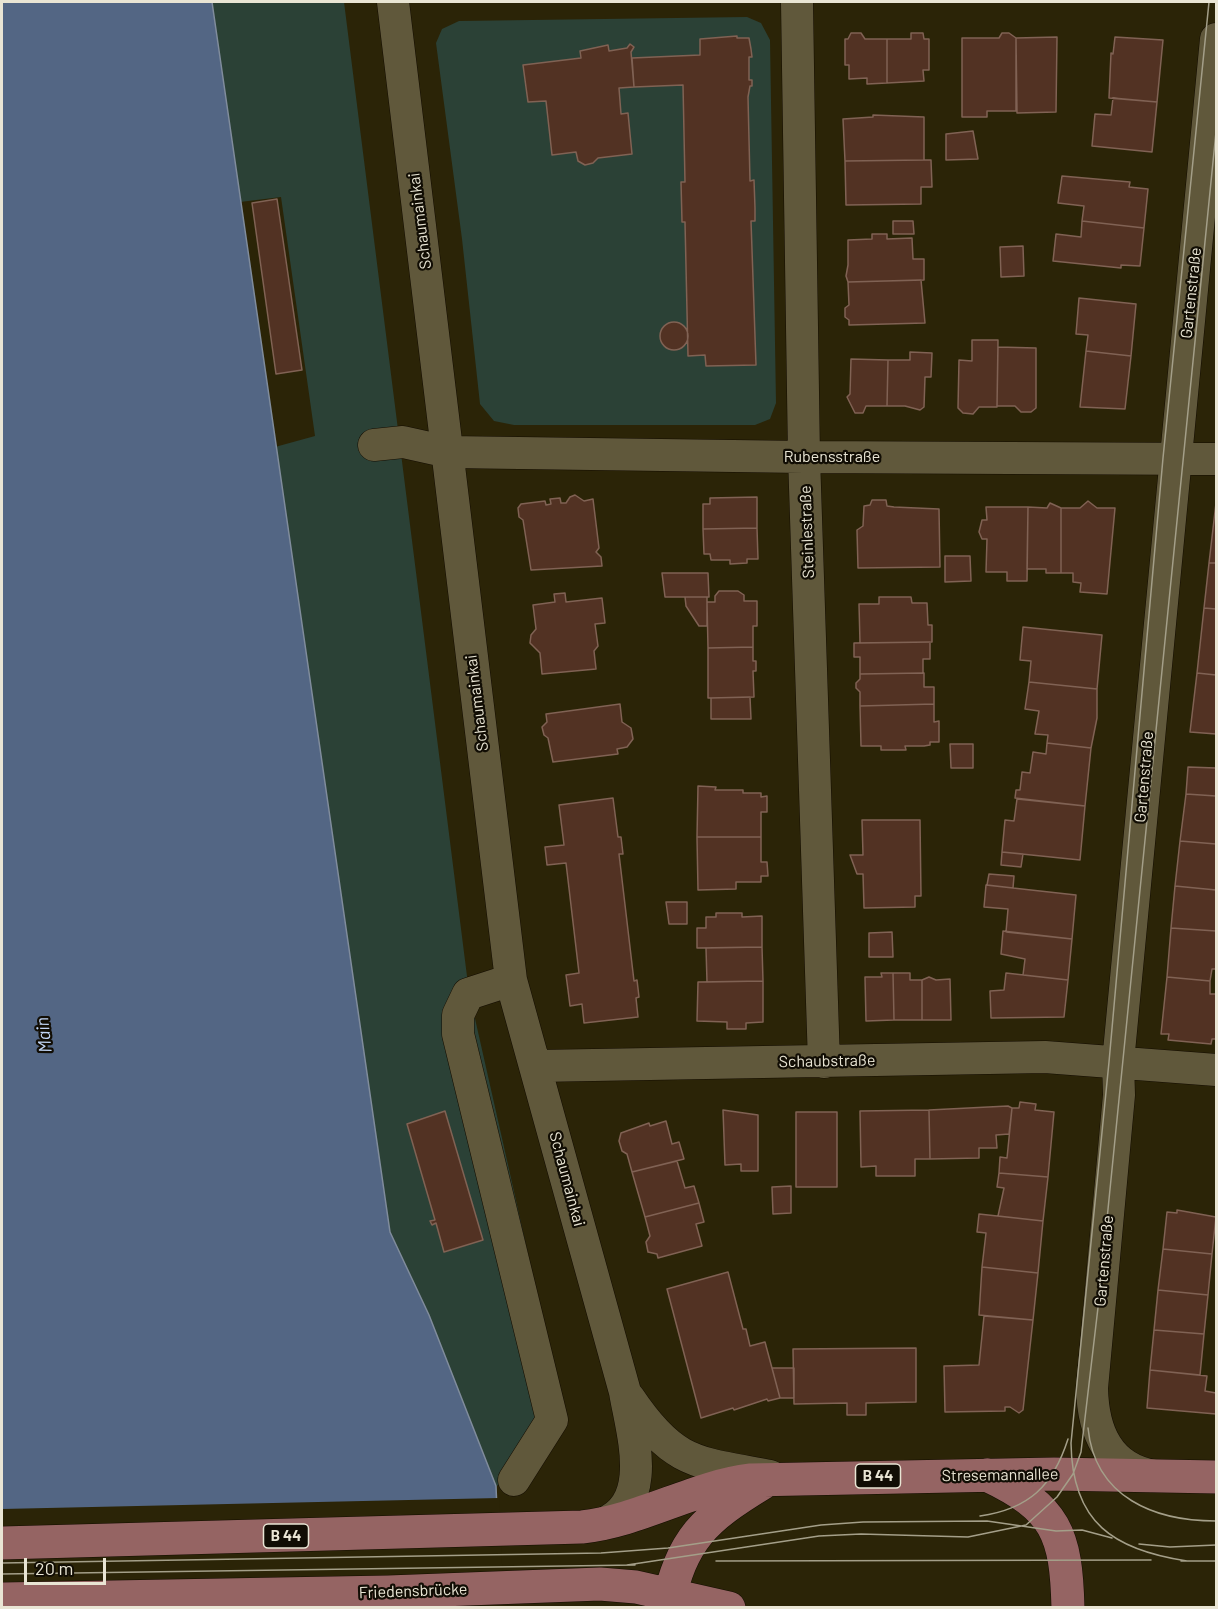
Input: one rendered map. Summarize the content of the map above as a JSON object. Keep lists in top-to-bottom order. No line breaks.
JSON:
{"streets":{"main road":["Stresemannallee","B 44","Friedensbrücke"],"street":["Schaumainkai","Gartenstraße","Rubensstraße","Steinlestraße","Schaubstraße"]},"crossings":[["Schaumainkai","Rubensstraße"],["Schaumainkai","Schaubstraße"],["Schaumainkai","Stresemannallee"],["Gartenstraße","Rubensstraße"],["Gartenstraße","Schaubstraße"],["Gartenstraße","Stresemannallee"],["Rubensstraße","Steinlestraße"],["Steinlestraße","Schaubstraße"]],"water":["Main"],"scale_bar":"20 m"}
